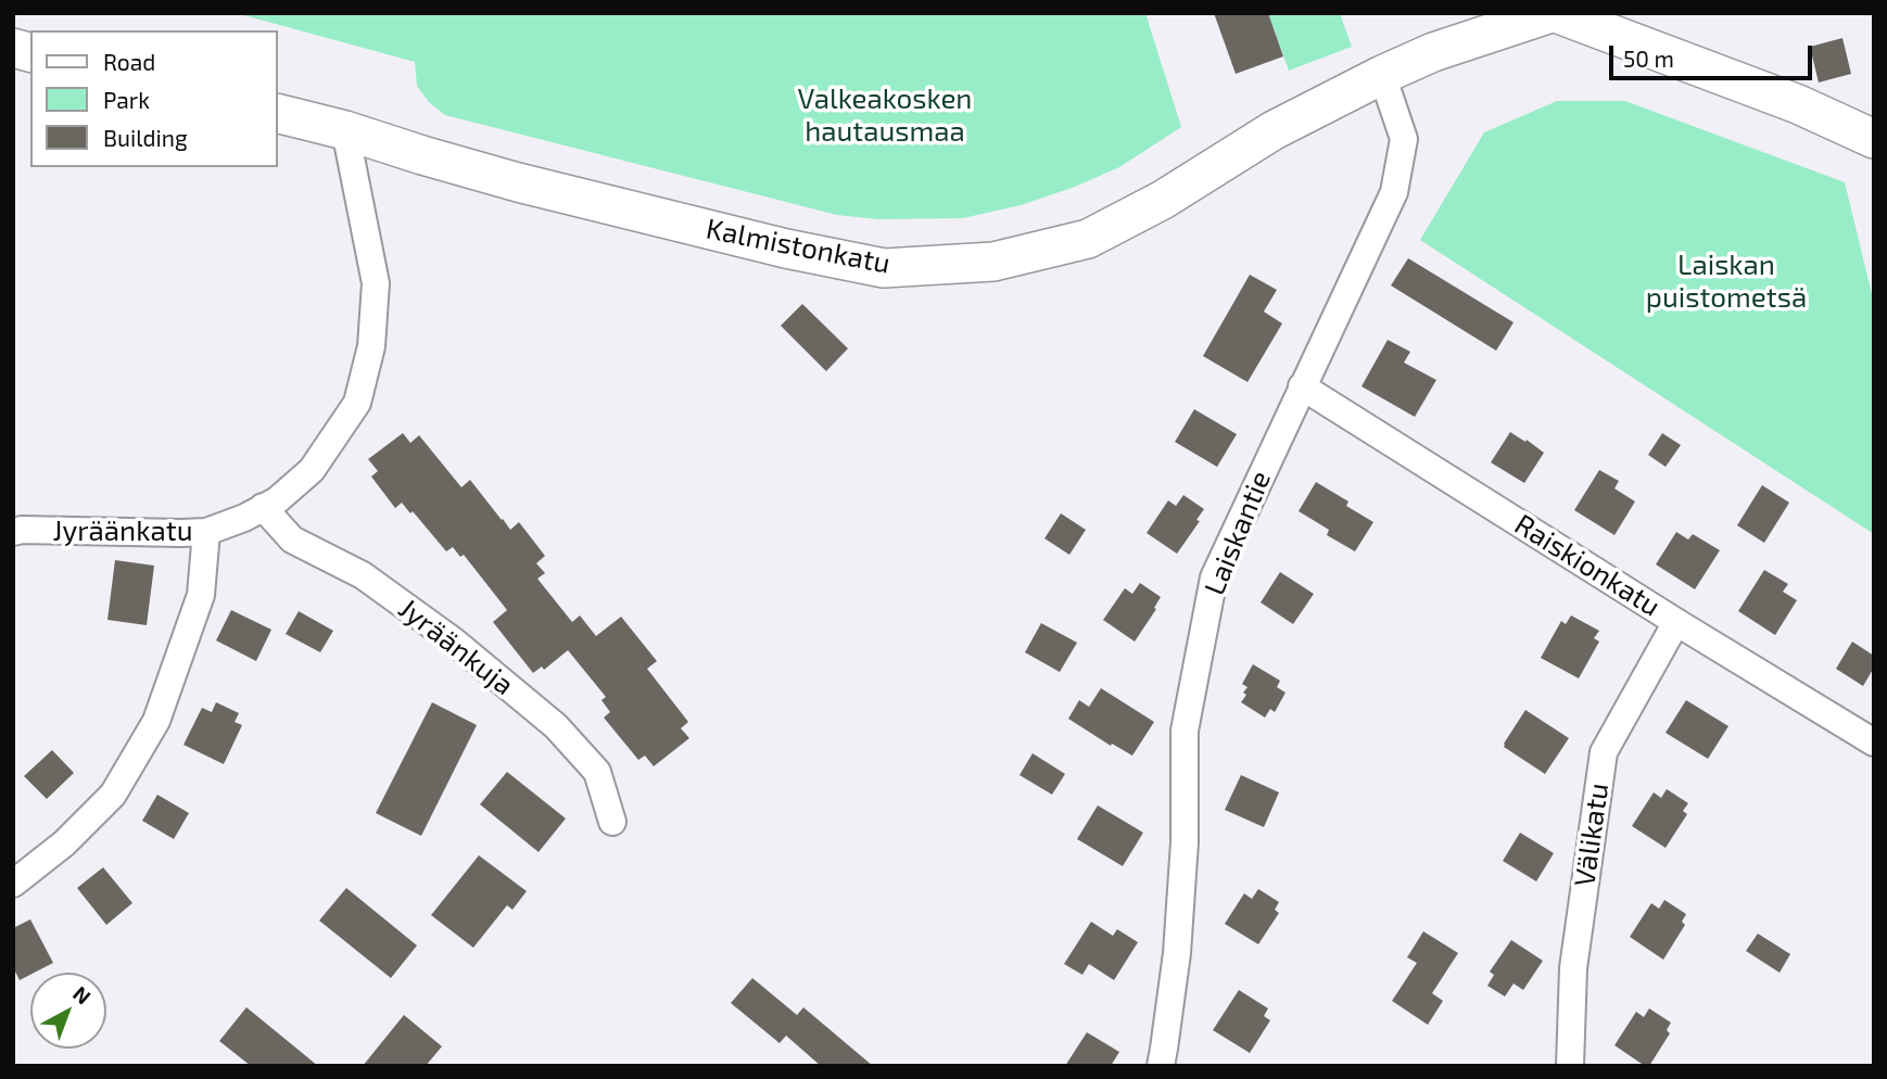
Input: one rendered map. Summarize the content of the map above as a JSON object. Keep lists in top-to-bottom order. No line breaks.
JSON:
{"streets":{"street":["Kalmistonkatu","Jyräänkatu","Laiskantie","Raiskionkatu","Jyräänkuja","Välikatu"]},"crossings":[["Kalmistonkatu","Jyräänkatu"],["Kalmistonkatu","Laiskantie"],["Jyräänkatu","Jyräänkuja"],["Laiskantie","Raiskionkatu"],["Raiskionkatu","Välikatu"]],"parks":["Valkeakosken hautausmaa","Laiskan puistometsä"],"legend":["Road","Park","Building"],"scale_bar":"50 m","north":"top right"}
